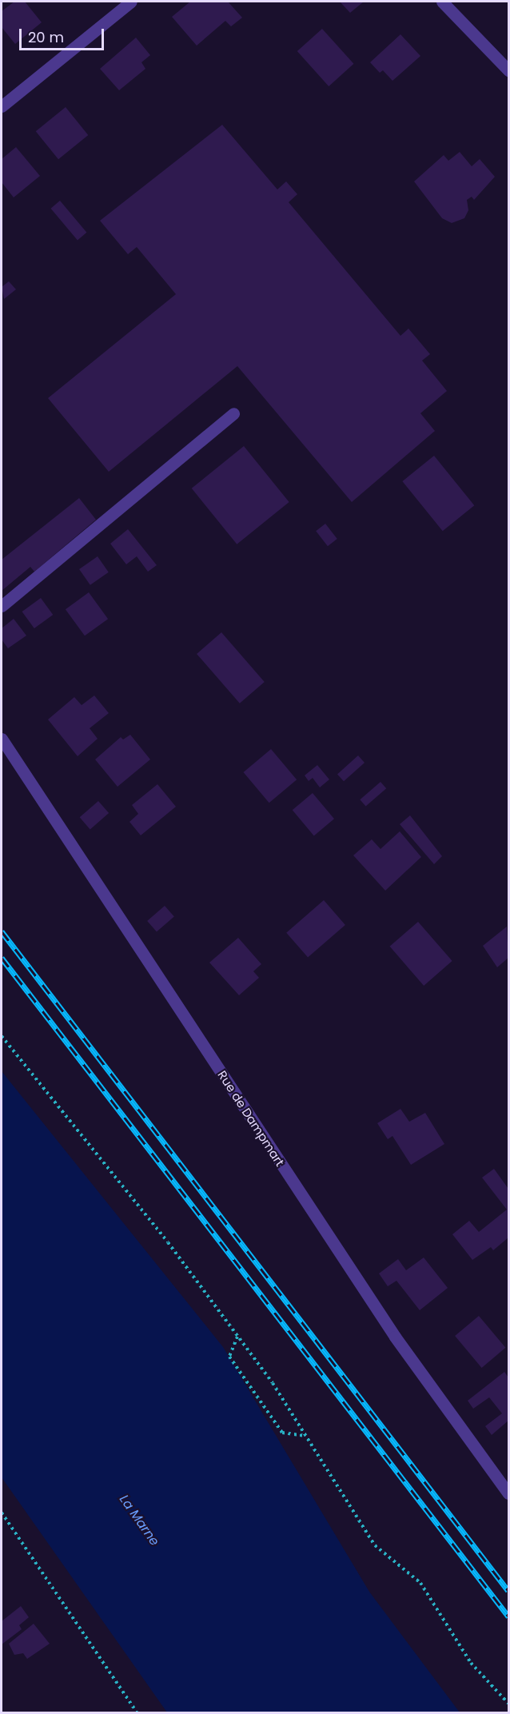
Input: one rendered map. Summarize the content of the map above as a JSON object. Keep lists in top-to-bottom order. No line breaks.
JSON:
{"streets":{"street":["Rue de Dampmart"]},"water":["La Marne"],"scale_bar":"20 m"}
